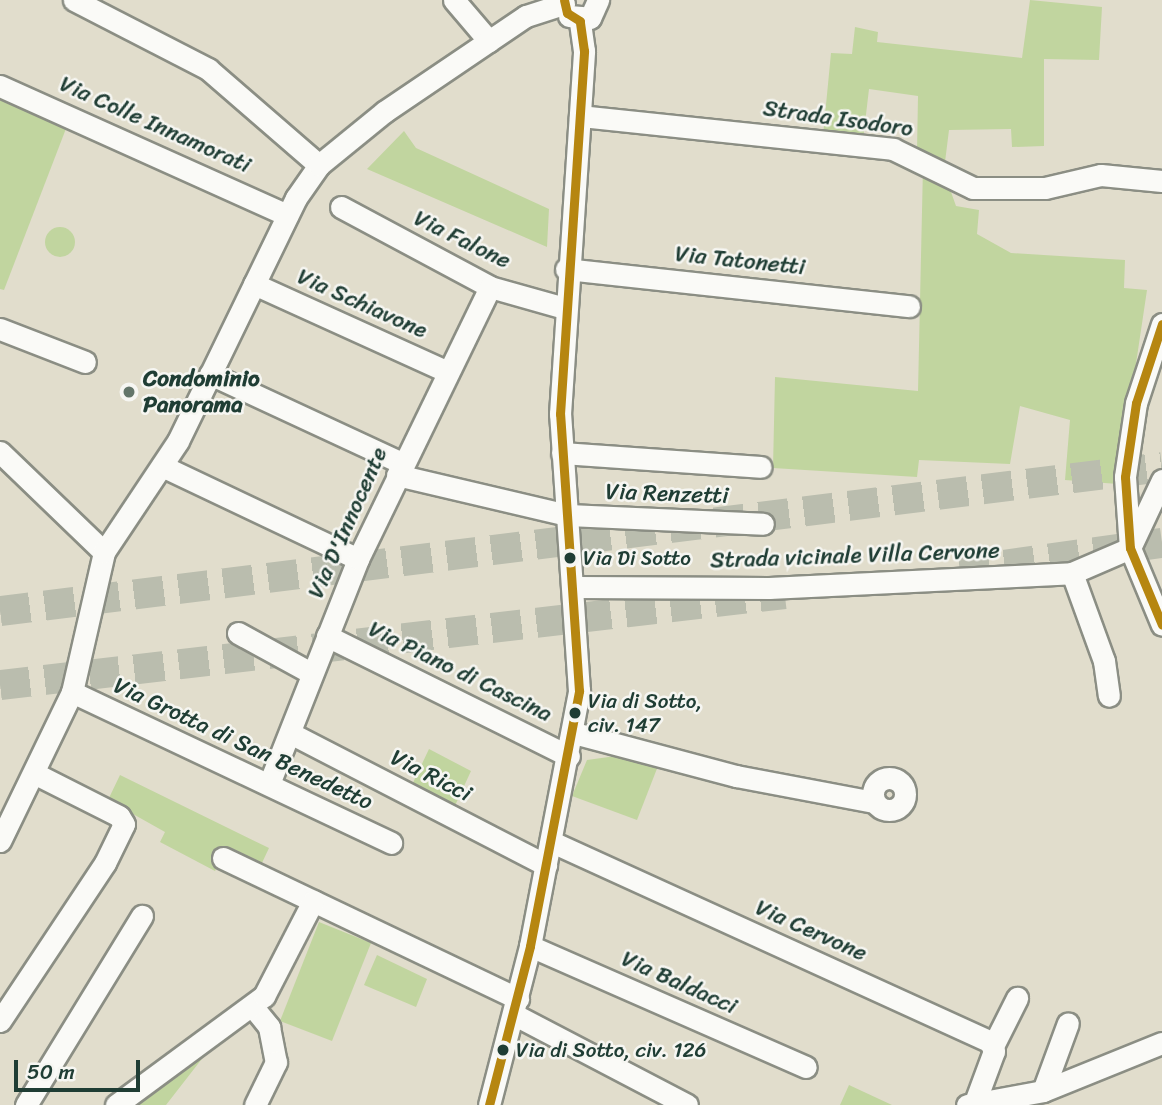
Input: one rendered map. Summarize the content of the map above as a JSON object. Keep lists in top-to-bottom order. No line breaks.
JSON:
{"streets":{"street":["Strada Isodoro","Via Colle Innamorati","Via Falone","Via Tatonetti","Via Schiavone","Via Renzetti","Via D'Innocente","Strada vicinale Villa Cervone","Via Piano di Cascina","Via Grotta di San Benedetto","Via Ricci","Via Cervone","Via Baldacci"]},"crossings":[["Via Falone","Via D'Innocente"],["Via Schiavone","Via D'Innocente"],["Via Renzetti","Via D'Innocente"],["Via D'Innocente","Via Piano di Cascina"],["Via D'Innocente","Via Grotta di San Benedetto"],["Via D'Innocente","Via Ricci"]],"places":["Condominio Panorama","Via Di Sotto","Via di Sotto, civ. 147","Via di Sotto, civ. 126"],"scale_bar":"50 m"}
